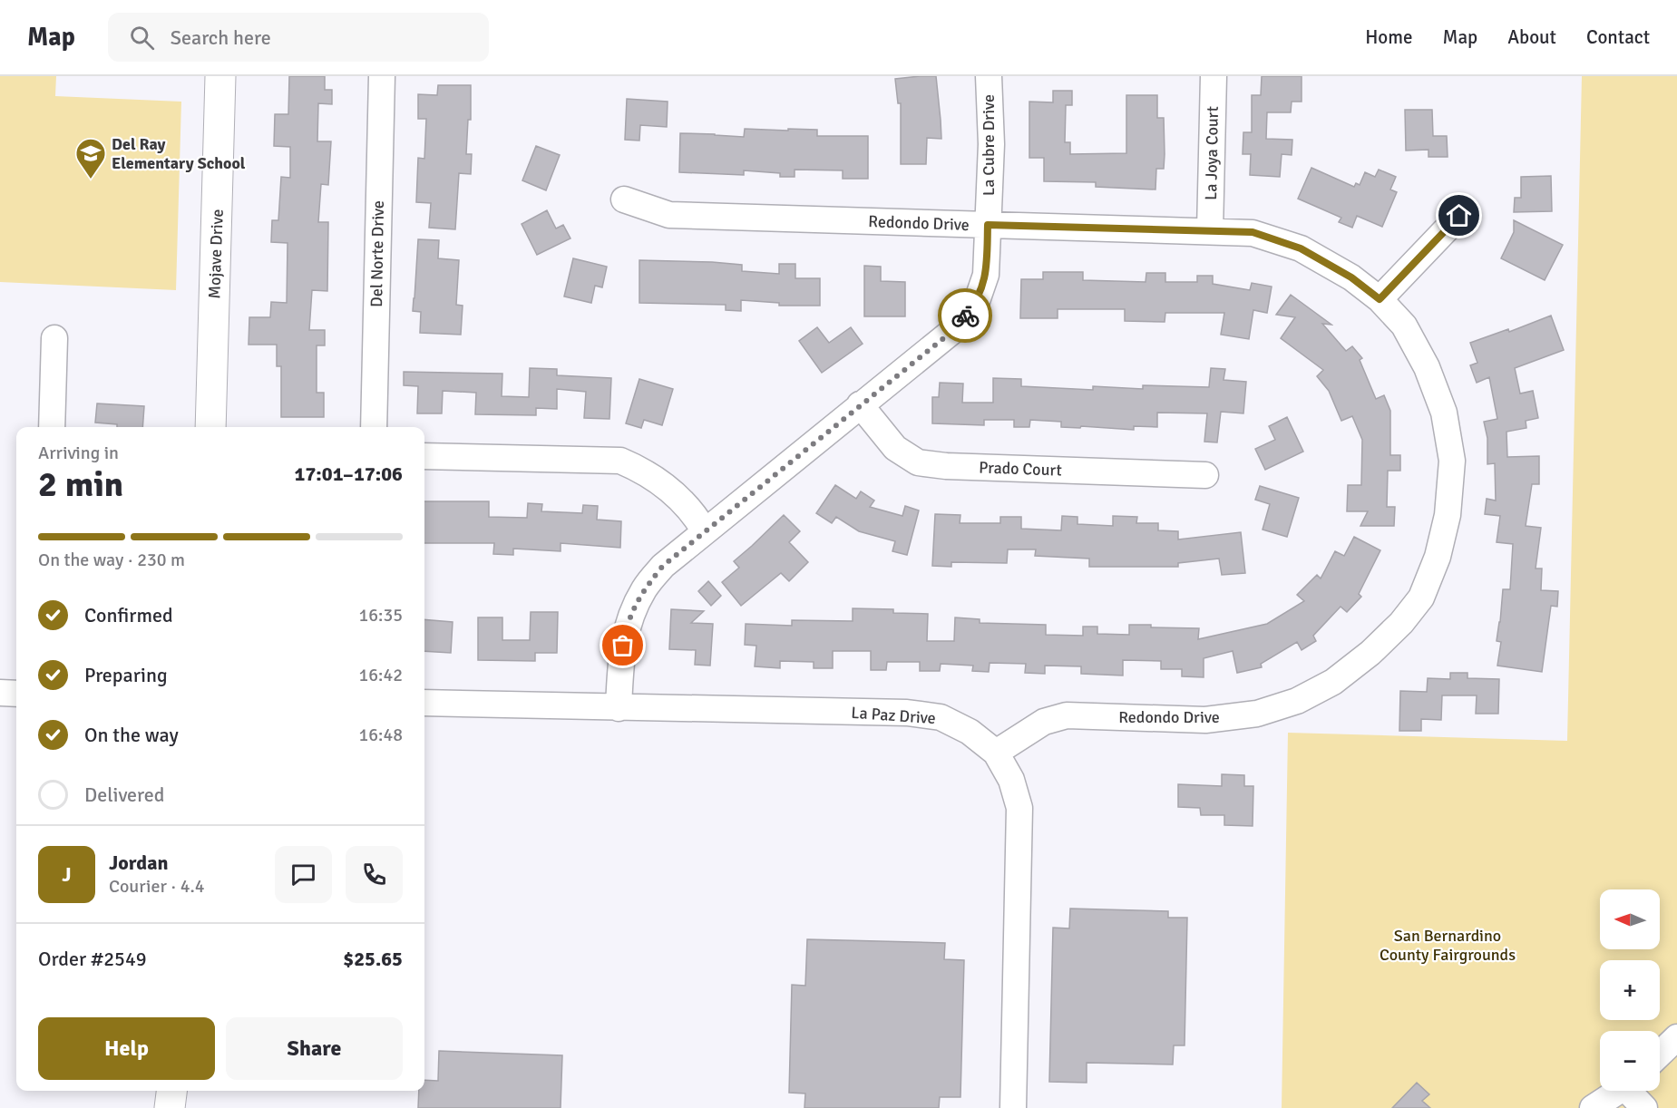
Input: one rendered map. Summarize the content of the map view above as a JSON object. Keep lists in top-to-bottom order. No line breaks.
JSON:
{"streets":{"main road":["Mojave Drive"],"street":["La Cubre Drive","La Joya Court","Redondo Drive","Del Norte Drive","Prado Court","La Paz Drive"]},"crossings":[["La Cubre Drive","Redondo Drive"],["La Cubre Drive","Prado Court"],["La Cubre Drive","La Paz Drive"],["La Joya Court","Redondo Drive"],["Redondo Drive","La Paz Drive"]],"parks":["San Bernardino County Fairgrounds"],"places":{"school or university":["Del Ray Elementary School"]},"north":"left","page":{"header":"Map","search":"Search here","nav":["Home","Map","About","Contact"],"heading":["2 min","Arriving in","17:01–17:06"],"panel":["Jordan","Courier · 4.4","Order #2549","$25.65"],"bar":"On the way · 230 m","list":[["Confirmed","16:35"],["Preparing","16:42"],["On the way","16:48"],"Delivered"],"round":"J","map_buttons":["+","−"],"buttons":["Help","Share"]}}
